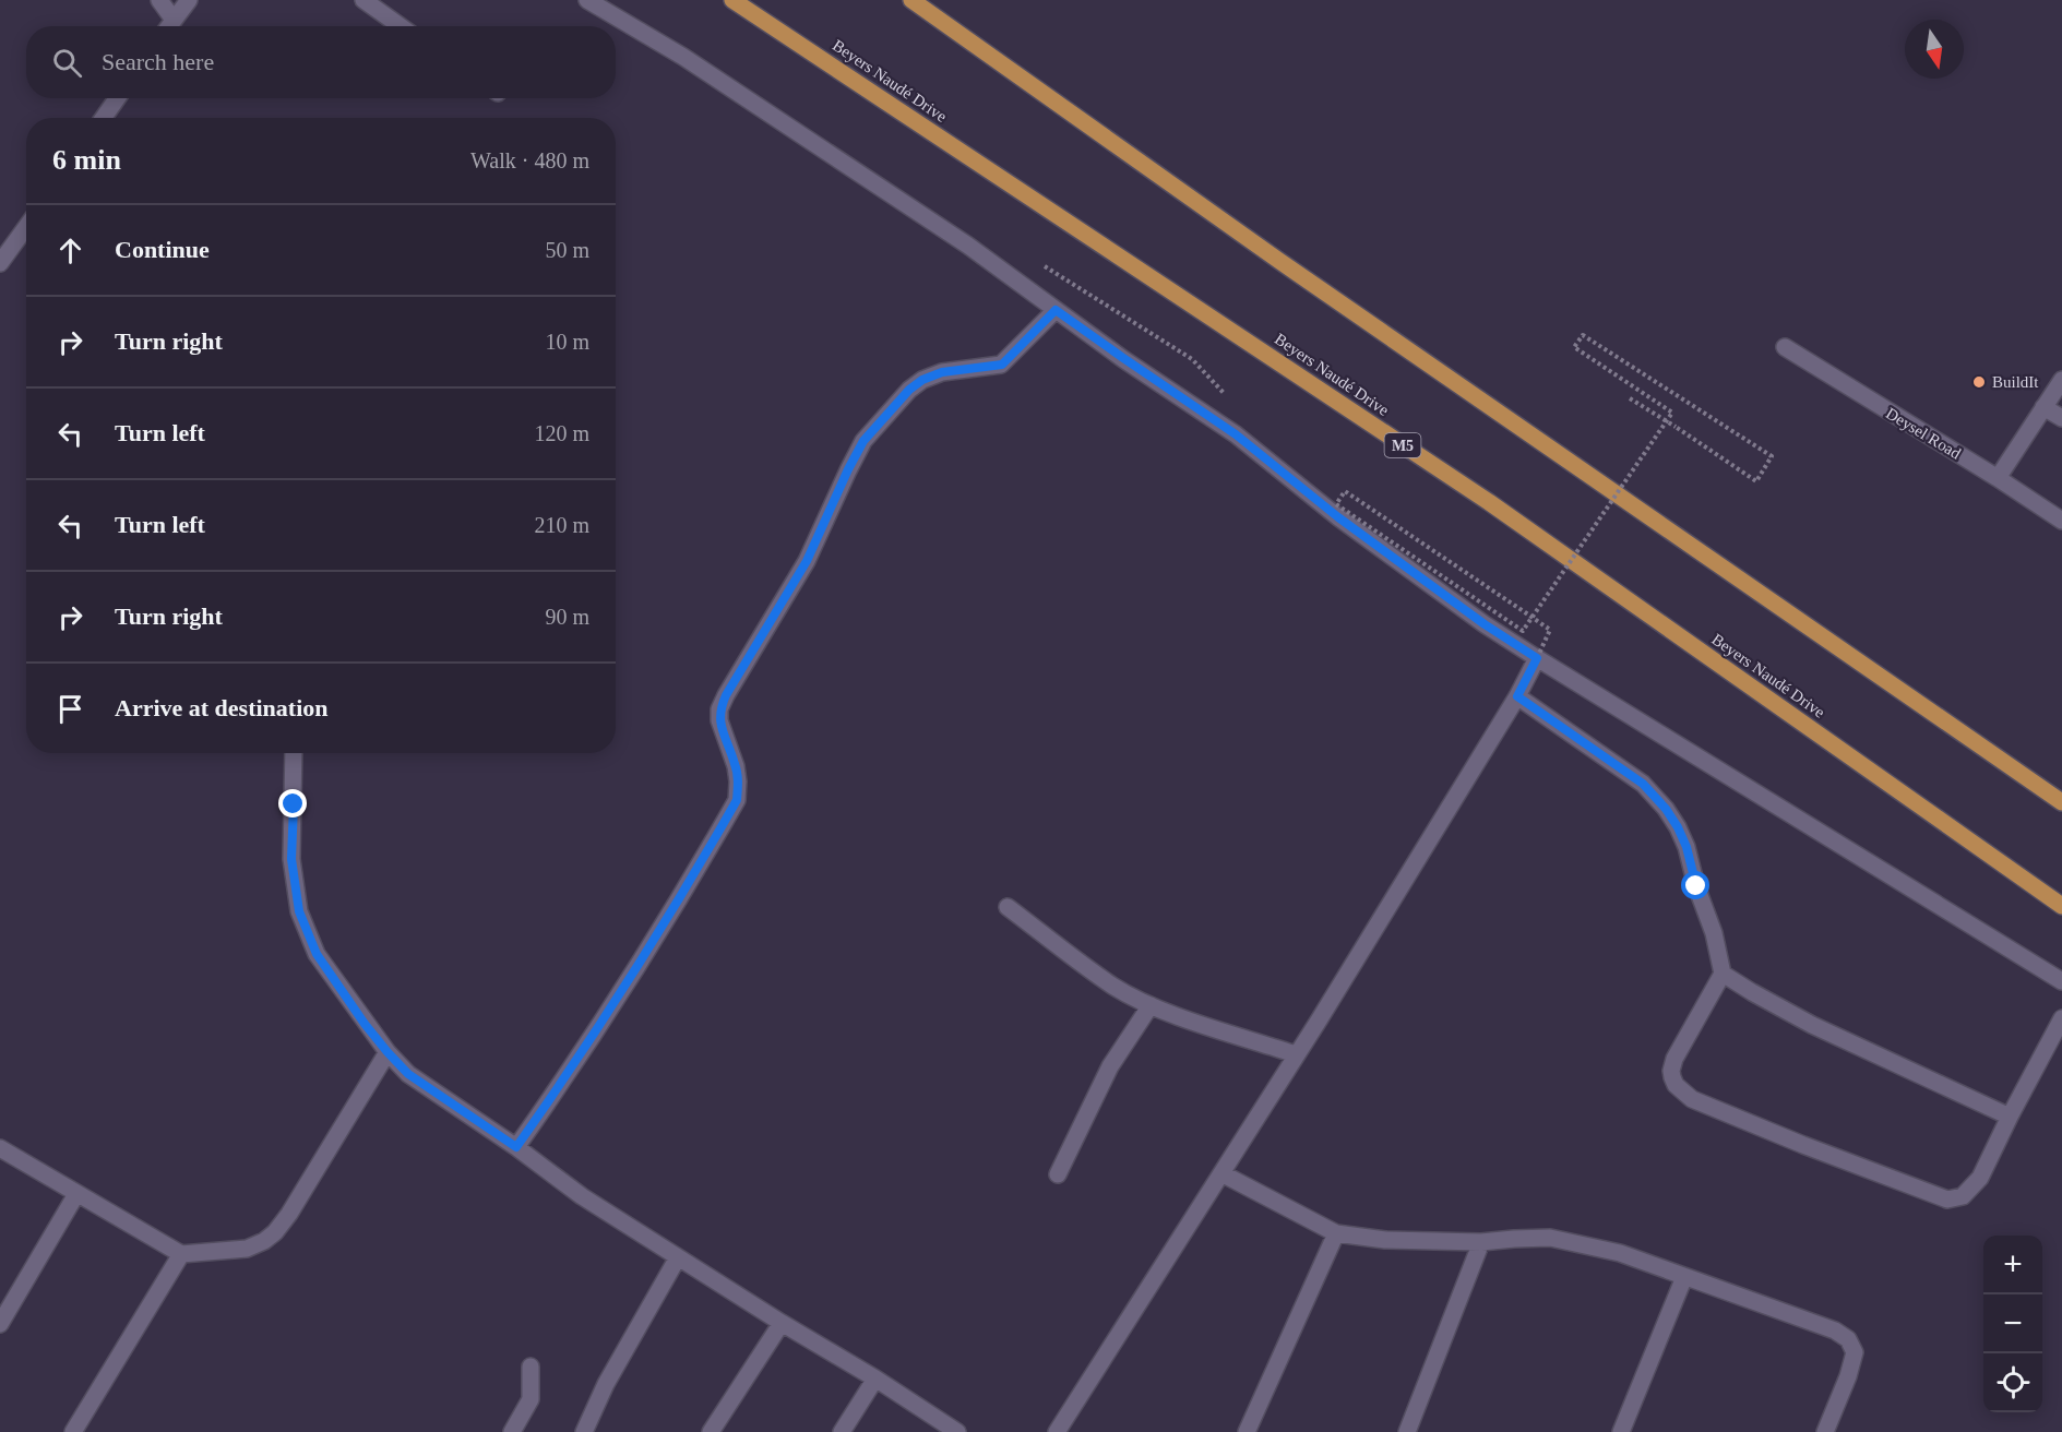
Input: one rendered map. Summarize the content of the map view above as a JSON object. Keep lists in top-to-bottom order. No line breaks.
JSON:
{"streets":{"main road":["Beyers Naudé Drive","M5"],"street":["Deysel Road"]},"places":["BuildIt"],"north":"bottom","page":{"search":"Search here","heading":["6 min","Walk · 480 m"],"list":[["Continue","50 m"],["Turn right","10 m"],["Turn left","120 m"],["Turn left","210 m"],["Turn right","90 m"],"Arrive at destination"],"map_buttons":["+","−"]}}
